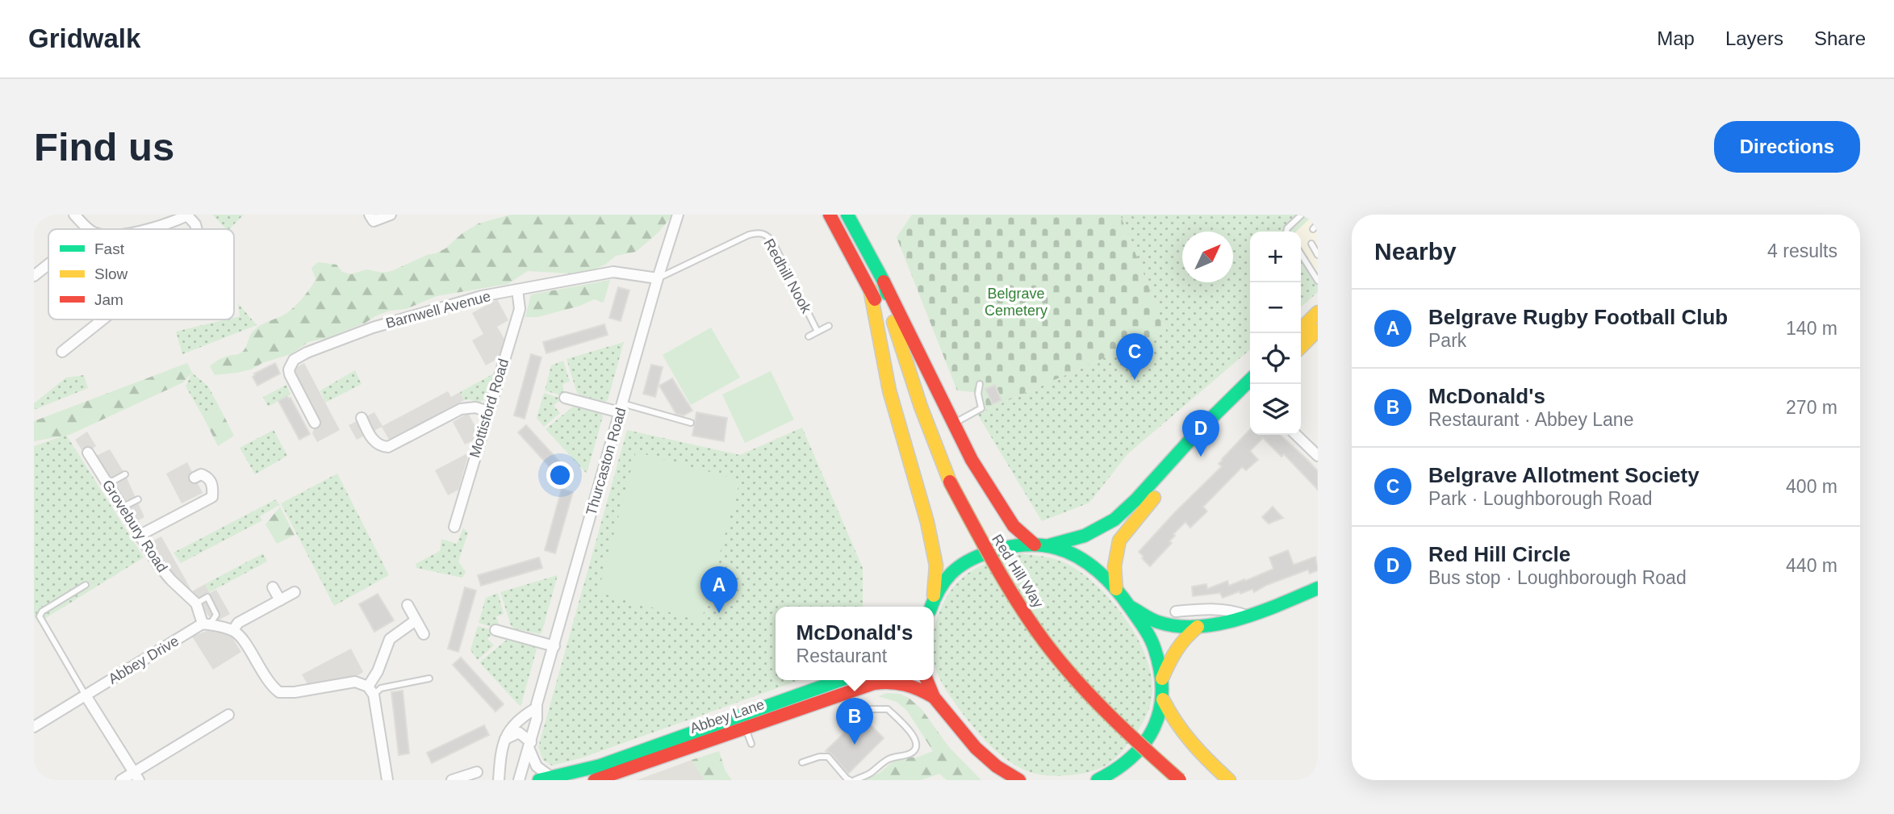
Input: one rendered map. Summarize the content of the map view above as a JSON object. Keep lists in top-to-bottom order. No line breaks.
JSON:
{"streets":{"main road":["Red Hill Way","Abbey Lane"],"street":["Barnwell Avenue","Mottisford Road","Thurcaston Road","Grovebury Road","Abbey Drive"],"lane":["Redhill Nook"]},"crossings":[["Redhill Nook","Barnwell Avenue"],["Redhill Nook","Thurcaston Road"],["Barnwell Avenue","Mottisford Road"],["Barnwell Avenue","Thurcaston Road"],["Grovebury Road","Abbey Drive"]],"parks":["Belgrave Cemetery"],"legend":["Fast","Slow","Jam"],"north":"top right","page":{"header":"Gridwalk","nav":["Map","Layers","Share"],"buttons":"Directions","title":"Find us","heading":["Nearby","4 results"],"map_buttons":["+","−"],"list":[{"mark":"A","name":"Belgrave Rugby Football Club","note":"Park","value":"140 m"},{"mark":"B","name":"McDonald's","note":"Restaurant · Abbey Lane","value":"270 m"},{"mark":"C","name":"Belgrave Allotment Society","note":"Park · Loughborough Road","value":"400 m"},{"mark":"D","name":"Red Hill Circle","note":"Bus stop · Loughborough Road","value":"440 m"}],"pins":["C","D","A","B"],"popup":["McDonald's","Restaurant"]}}
